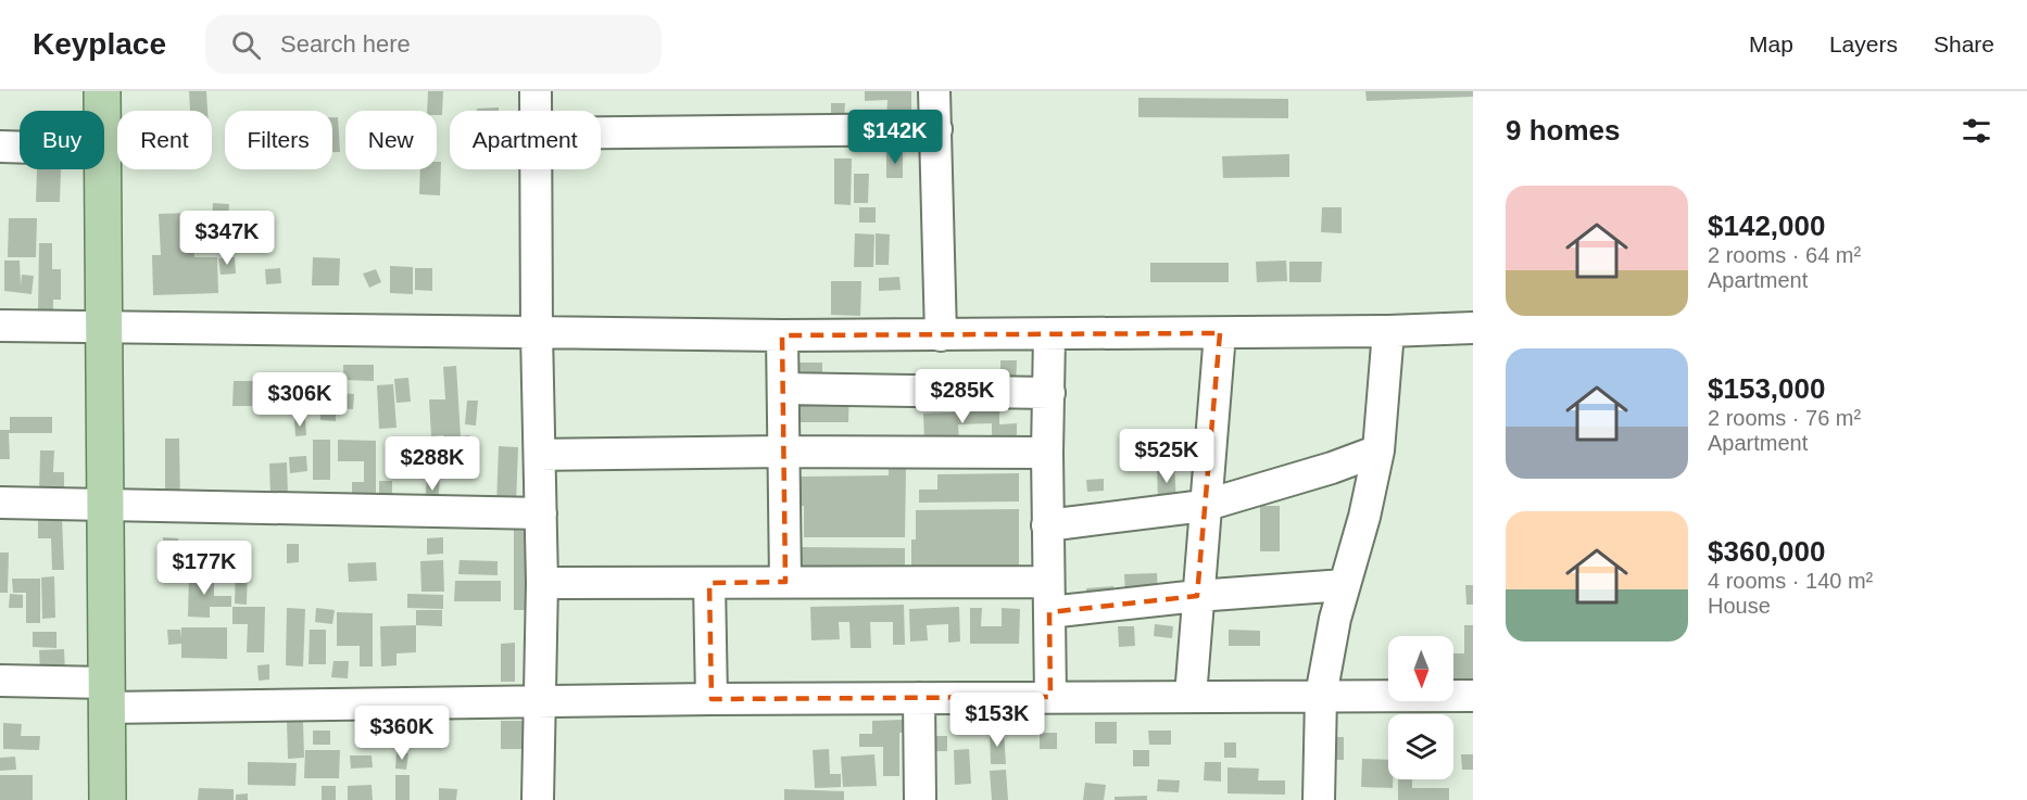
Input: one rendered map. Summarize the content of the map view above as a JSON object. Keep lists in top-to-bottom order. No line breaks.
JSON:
{"north":"bottom","page":{"header":"Keyplace","search":"Search here","nav":["Map","Layers","Share"],"heading":"9 homes","price":["$142K","$347K","$285K","$306K","$525K","$288K","$177K","$153K","$360K"],"chip":["Buy","Rent","Filters","New","Apartment"],"list":[{"name":"$142,000","note":"2 rooms · 64 m² · Apartment"},{"name":"$153,000","note":"2 rooms · 76 m² · Apartment"},{"name":"$360,000","note":"4 rooms · 140 m² · House"}]}}
